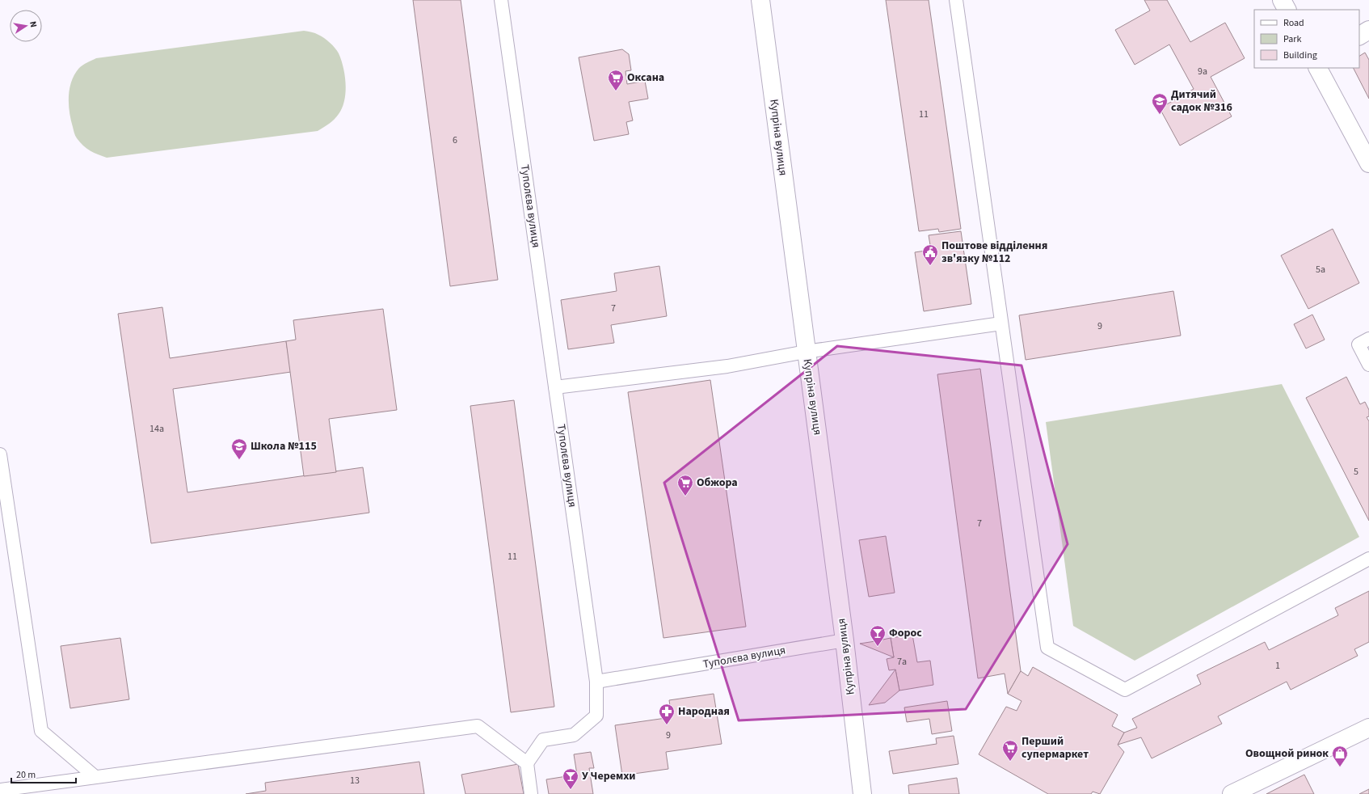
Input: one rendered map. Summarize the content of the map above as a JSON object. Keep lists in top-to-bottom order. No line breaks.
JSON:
{"streets":{"main road":["Купріна вулиця"],"lane":["Туполєва вулиця"]},"crossings":[["Купріна вулиця","Туполєва вулиця"]],"places":{"supermarket":["Оксана","Обжора","Перший супермаркет"],"school or university":["Дитячий садок №316","Школа №115"],"public building":["Поштове відділення зв'язку №112"],"bar":["Форос","У Черемхи"],"pharmacy":["Народная"],"shop":["Овощной ринок"]},"house_numbers":["9а","11","6","5а","7","9","14а","5","7","11","7а","1","9","13"],"legend":["Road","Park","Building"],"scale_bar":"20 m","north":"right"}
